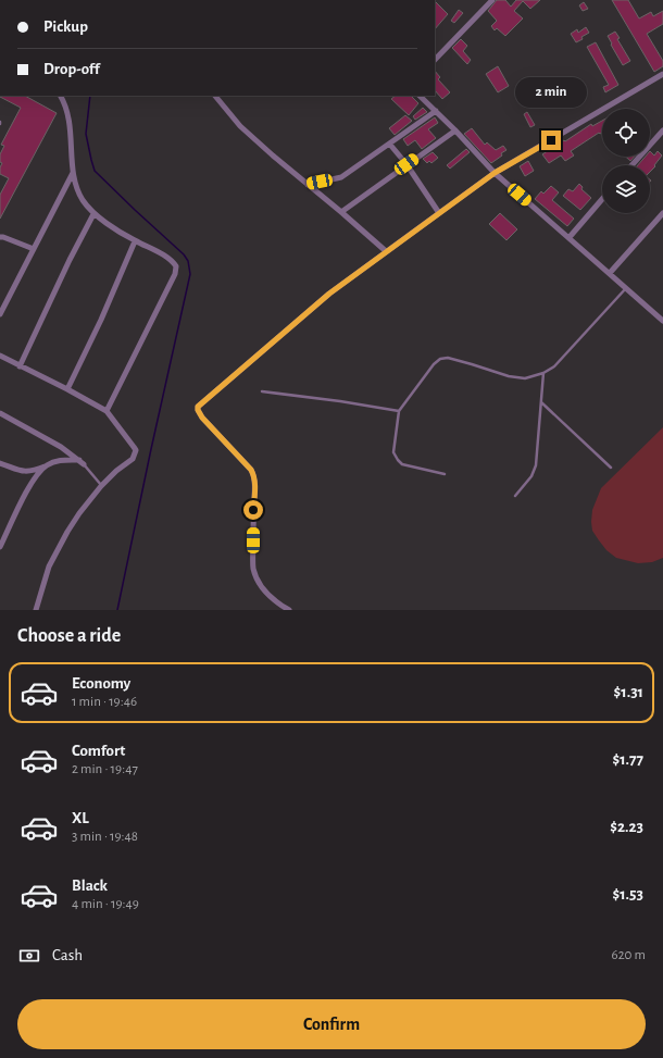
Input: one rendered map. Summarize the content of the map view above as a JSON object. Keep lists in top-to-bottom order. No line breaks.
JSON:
{"page":{"banner":["Pickup","Drop-off"],"bubble":"2 min","heading":"Choose a ride","list":[{"name":"Economy","note":"1 min · 19:46","value":"$1.31"},{"name":"Comfort","note":"2 min · 19:47","value":"$1.77"},{"name":"XL","note":"3 min · 19:48","value":"$2.23"},{"name":"Black","note":"4 min · 19:49","value":"$1.53"}],"pay":["Cash","620 m"],"buttons":"Confirm"}}
